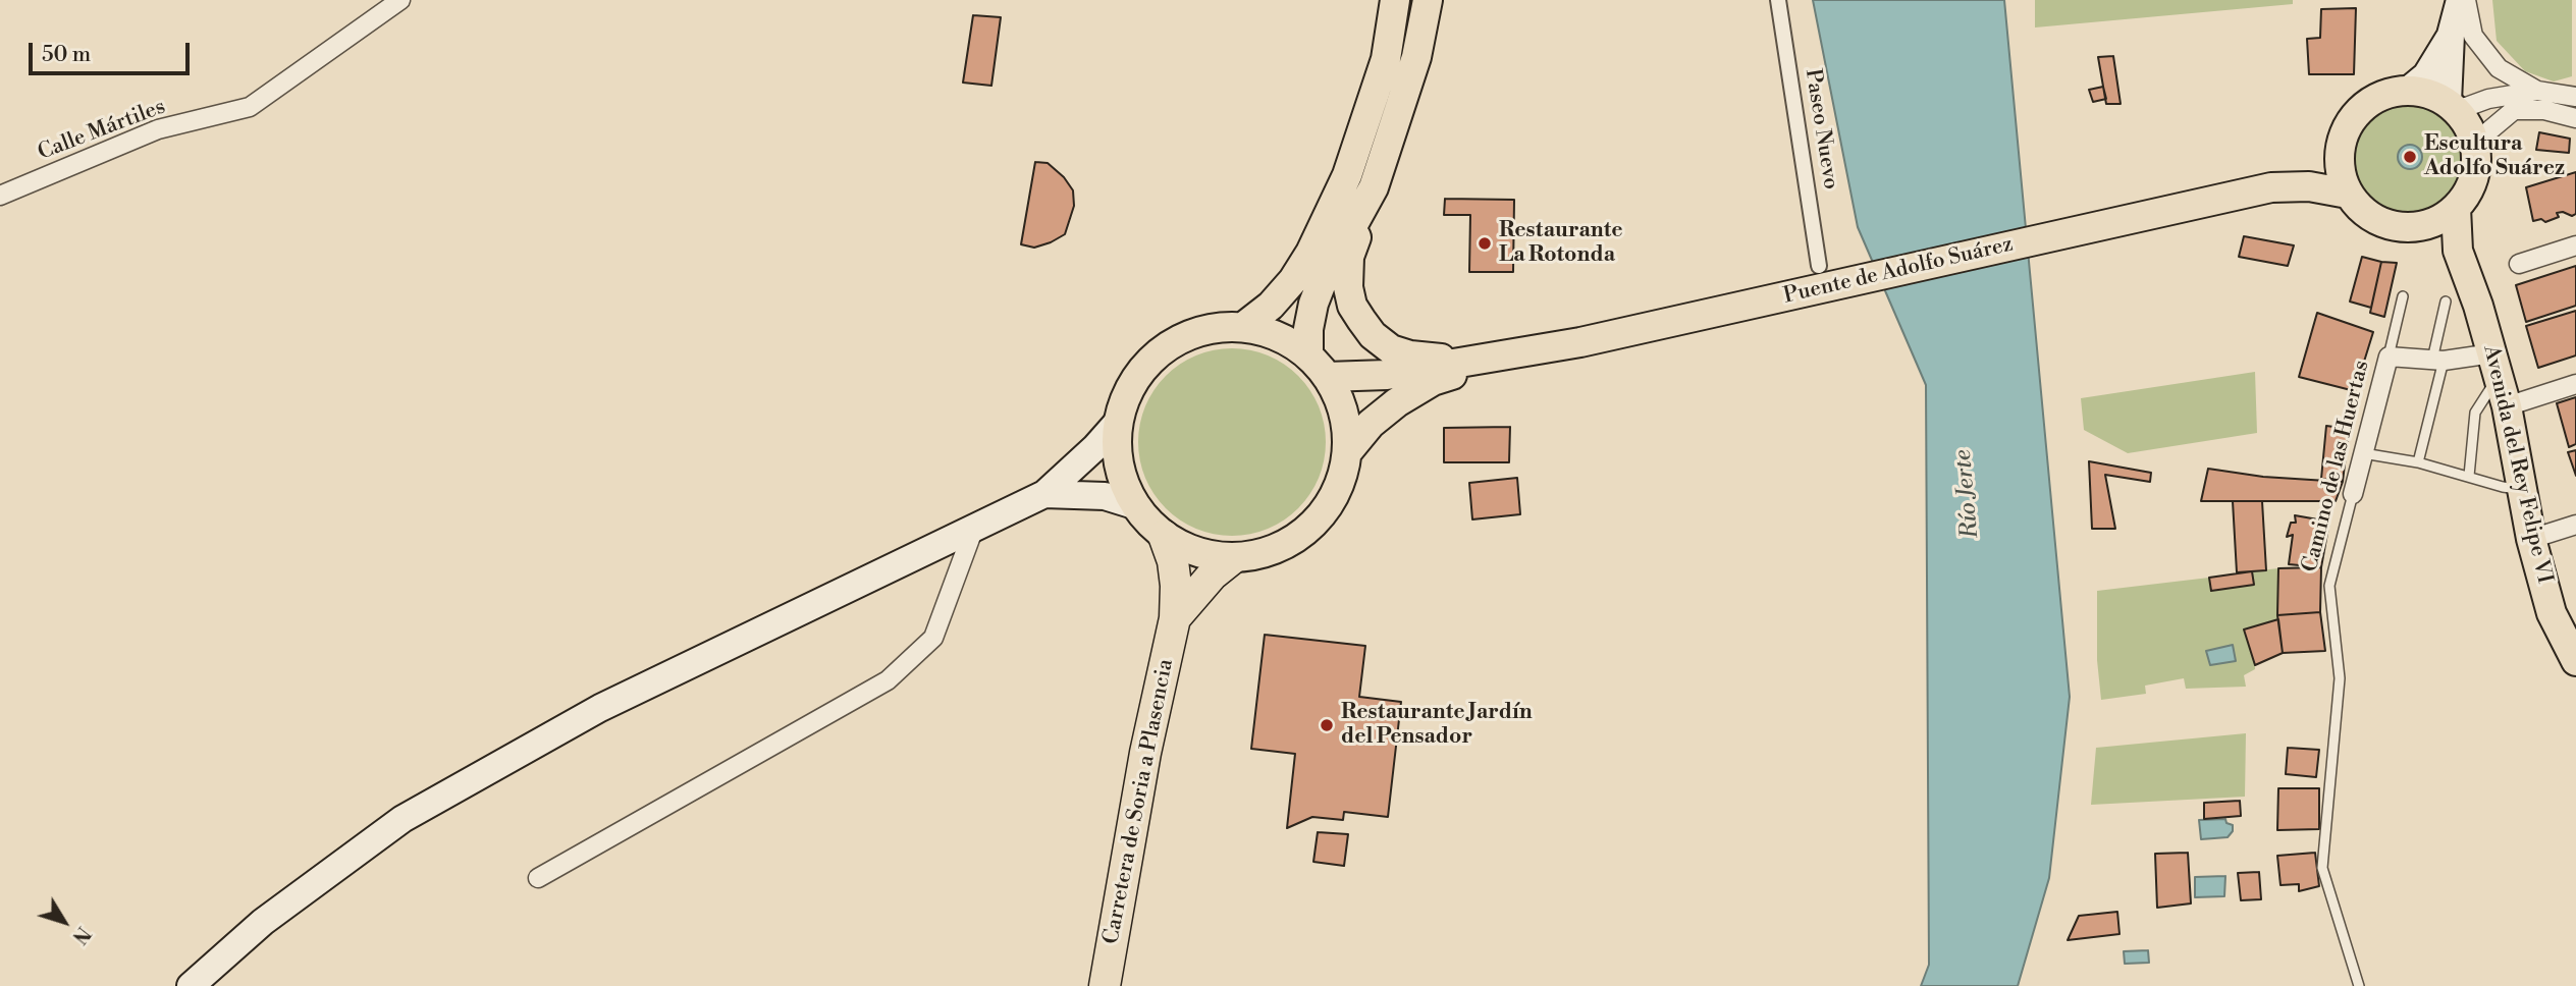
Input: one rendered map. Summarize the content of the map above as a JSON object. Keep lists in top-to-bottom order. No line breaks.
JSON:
{"streets":{"highway":["Carretera de Soria a Plasencia"],"main road":["Puente de Adolfo Suárez","Avenida del Rey Felipe VI"],"street":["Paseo Nuevo","Calle Mártiles","Camino de las Huertas"]},"crossings":[["Avenida del Rey Felipe VI","Camino de las Huertas"]],"water":["Río Jerte"],"places":["Escultura Adolfo Suárez","Restaurante La Rotonda","Restaurante Jardín del Pensador"],"scale_bar":"50 m","north":"bottom right"}
